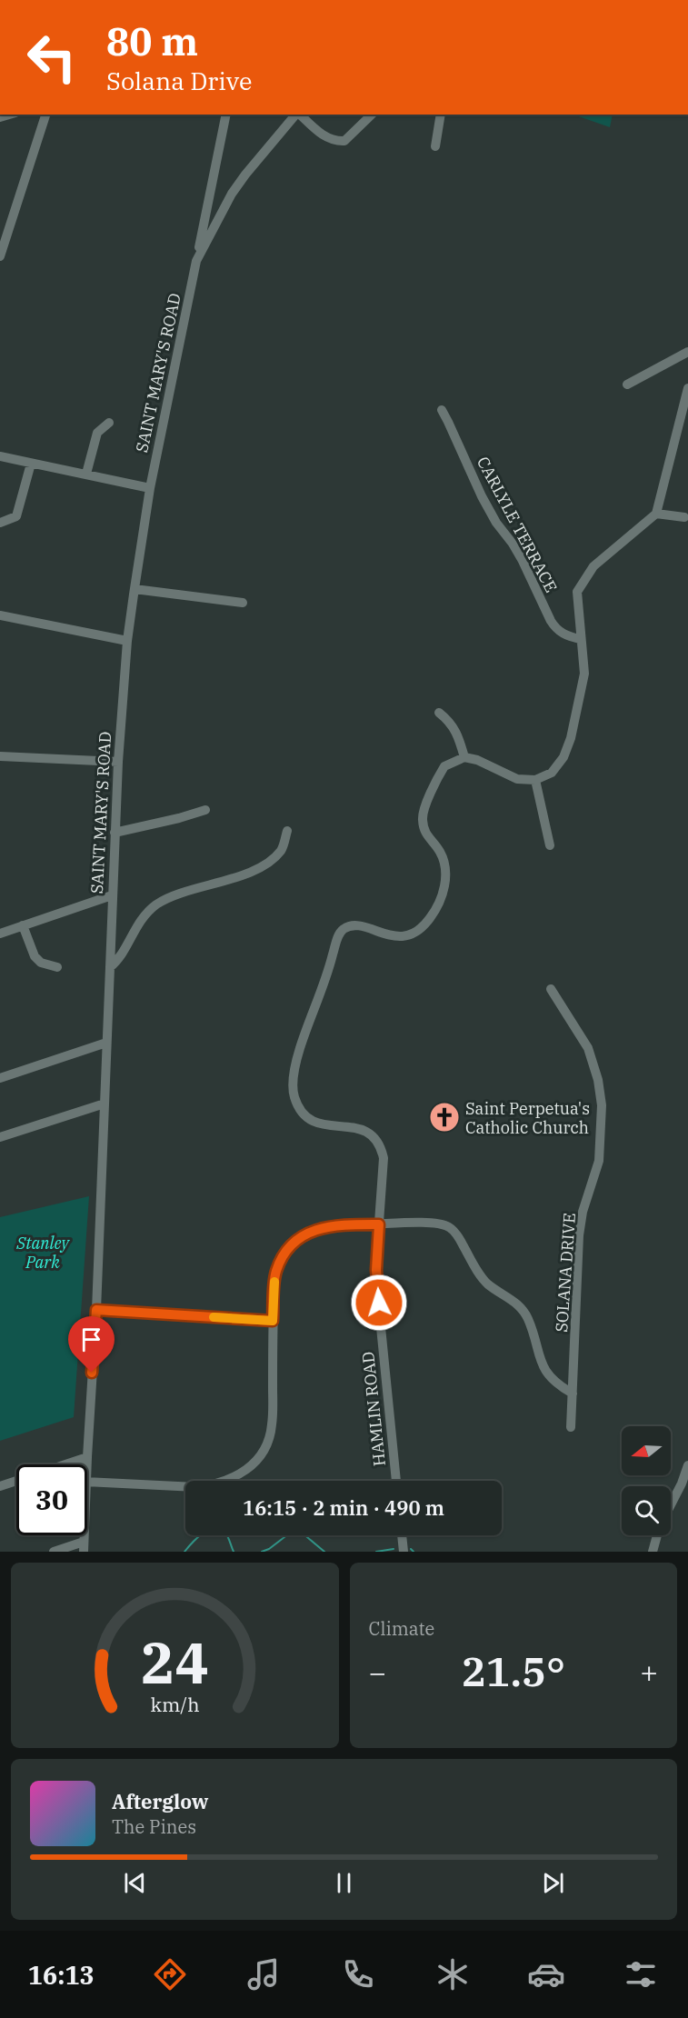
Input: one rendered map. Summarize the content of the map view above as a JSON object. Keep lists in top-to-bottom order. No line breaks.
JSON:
{"streets":{"street":["SAINT MARY'S ROAD","CARLYLE TERRACE","SOLANA DRIVE","HAMLIN ROAD"]},"crossings":[["SOLANA DRIVE","HAMLIN ROAD"]],"parks":["Stanley Park"],"places":{"church":["Saint Perpetua's Catholic Church"]},"north":"left","page":{"turn":["80 m","Solana Drive"],"limit":"30","trip":"16:15 · 2 min · 490 m","tile":"Climate","heat":["−","21.5°","+"],"song":["Afterglow","The Pines"],"tabs":"16:13","gauge":["24","km/h"]}}
